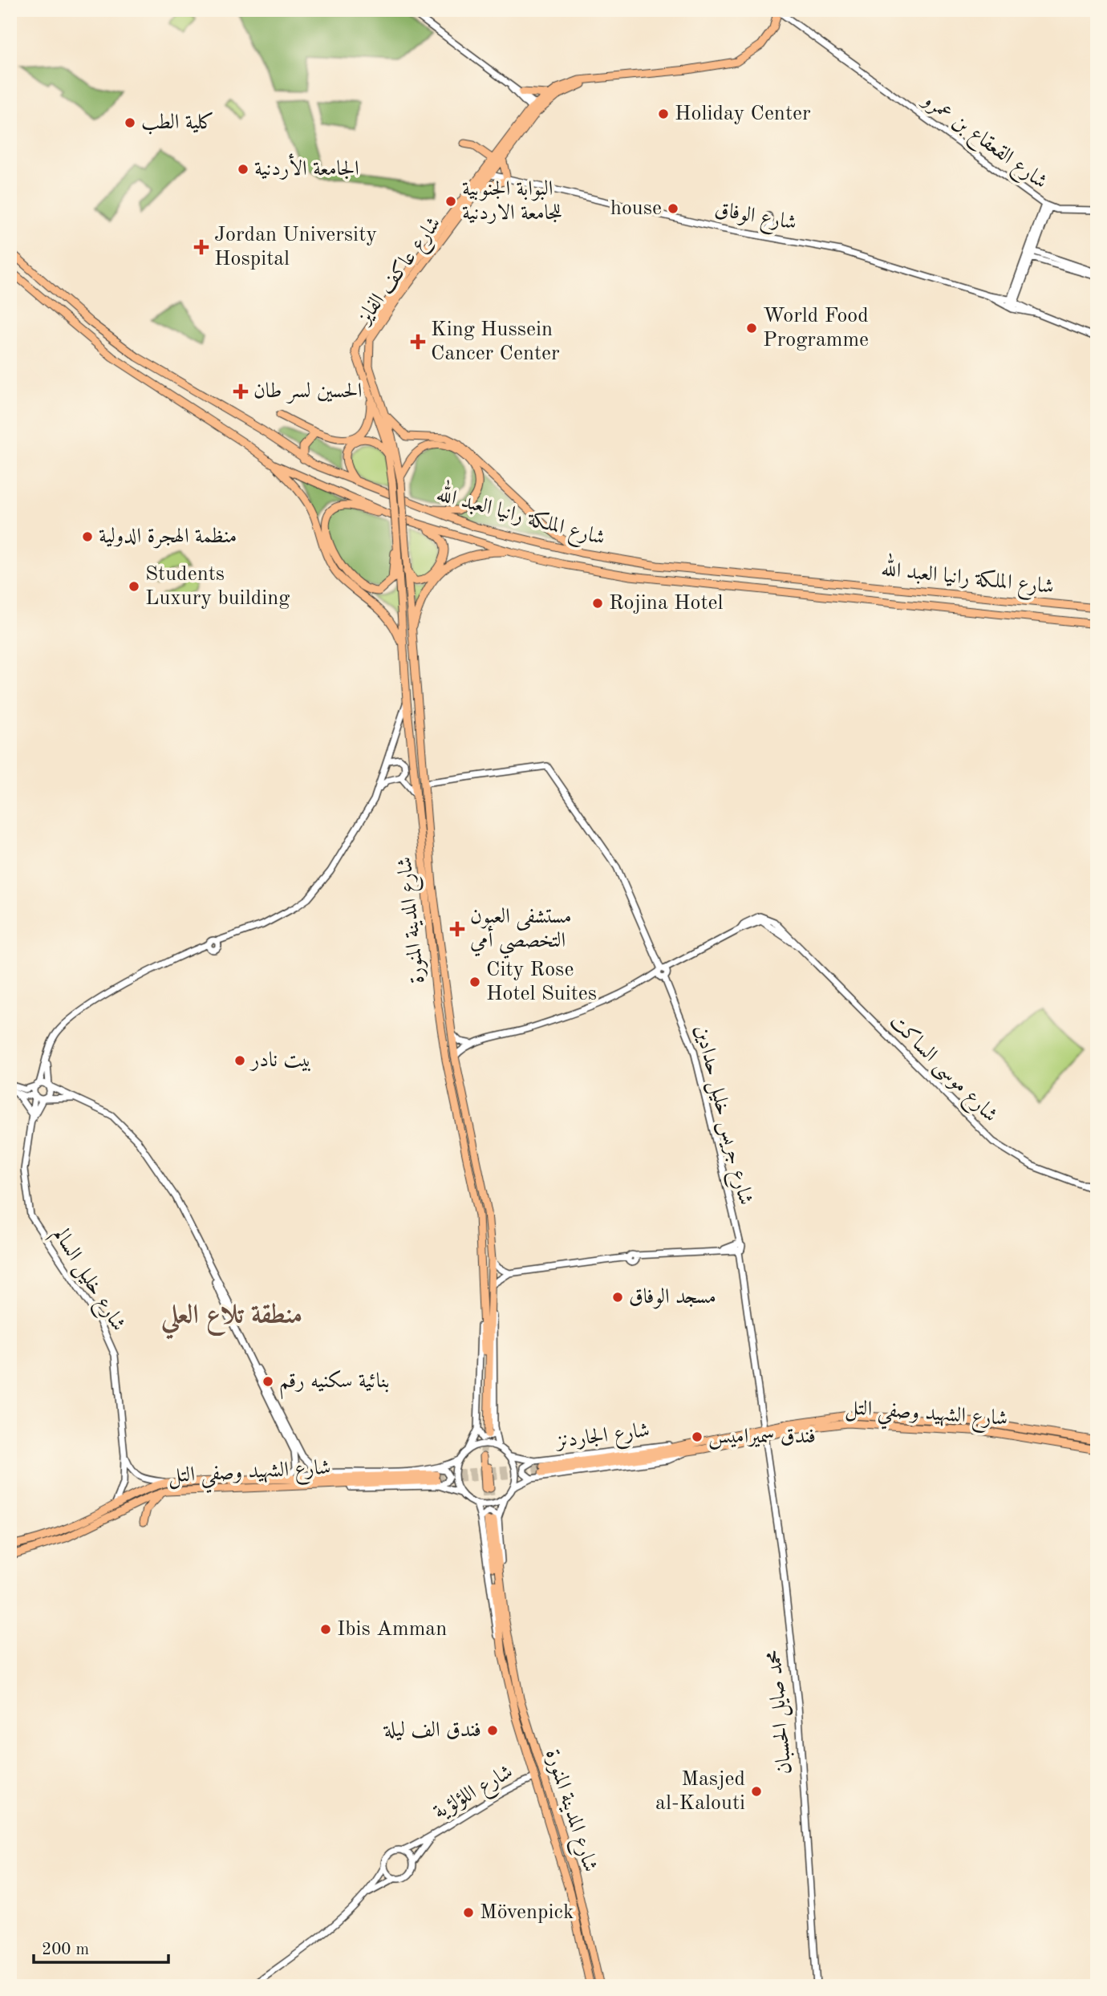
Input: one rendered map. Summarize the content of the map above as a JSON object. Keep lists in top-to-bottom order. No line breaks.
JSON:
{"streets":{"main road":["شارع عاكف الفايز","شارع الملكة رانيا العبد الله","شارع المدينة المنورة","شارع الشهيد وصفي التل","شارع الجاردنز"],"street":["شارع القعقاع بن عمرو","شارع الوفاق","شارع موسى الساكت","شارع جريس خليل حدادين","شارع خليل السالم","محمد صايل الحسبان","شارع اللؤلؤية"]},"crossings":[["شارع القعقاع بن عمرو","شارع عاكف الفايز"],["شارع الوفاق","شارع عاكف الفايز"],["شارع عاكف الفايز","شارع المدينة المنورة"],["شارع المدينة المنورة","شارع موسى الساكت"],["شارع المدينة المنورة","شارع جريس خليل حدادين"],["شارع المدينة المنورة","شارع الجاردنز"],["شارع المدينة المنورة","شارع اللؤلؤية"],["شارع موسى الساكت","شارع جريس خليل حدادين"],["شارع جريس خليل حدادين","شارع الشهيد وصفي التل"],["شارع جريس خليل حدادين","محمد صايل الحسبان"],["شارع خليل السالم","شارع الشهيد وصفي التل"],["شارع الشهيد وصفي التل","شارع الجاردنز"],["شارع الشهيد وصفي التل","محمد صايل الحسبان"]],"districts":["منطقة تلاع العلي"],"places":{"other":["Holiday Center","كلية الطب","الجامعة الأردنية","البوابة الجنوبية للجامعة الاردنية","house","World Food Programme","منظمة الهجرة الدولية","Students Luxury building","Rojina Hotel","City Rose Hotel Suites","بيت نادر","مسجد الوفاق","بنائية سكنيه رقم","فندق سميراميس","Ibis Amman","فندق الف ليلة","Masjed al-Kalouti","Mövenpick"],"health":["Jordan University Hospital","King Hussein Cancer Center","الحسين لسر طان","مستشفى العيون التخصصي أمي"]},"scale_bar":"200 m"}
